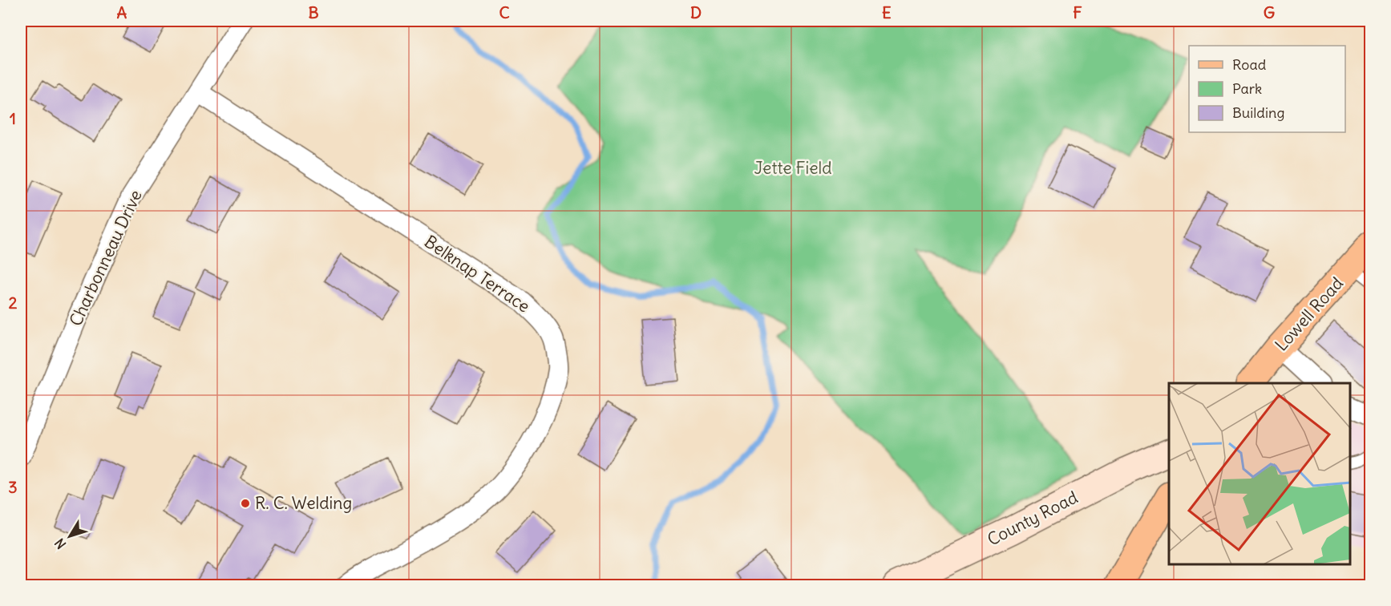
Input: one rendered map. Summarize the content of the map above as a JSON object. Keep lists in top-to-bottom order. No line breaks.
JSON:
{"streets":{"main road":["Lowell Road"],"street":["Charbonneau Drive","Belknap Terrace","County Road"]},"crossings":[["Charbonneau Drive","Belknap Terrace"]],"parks":["Jette Field"],"places":["R. C. Welding"],"legend":["Road","Park","Building"],"north":"bottom left","grid":{"columns":["A","B","C","D","E","F","G"],"rows":["1","2","3"]}}
